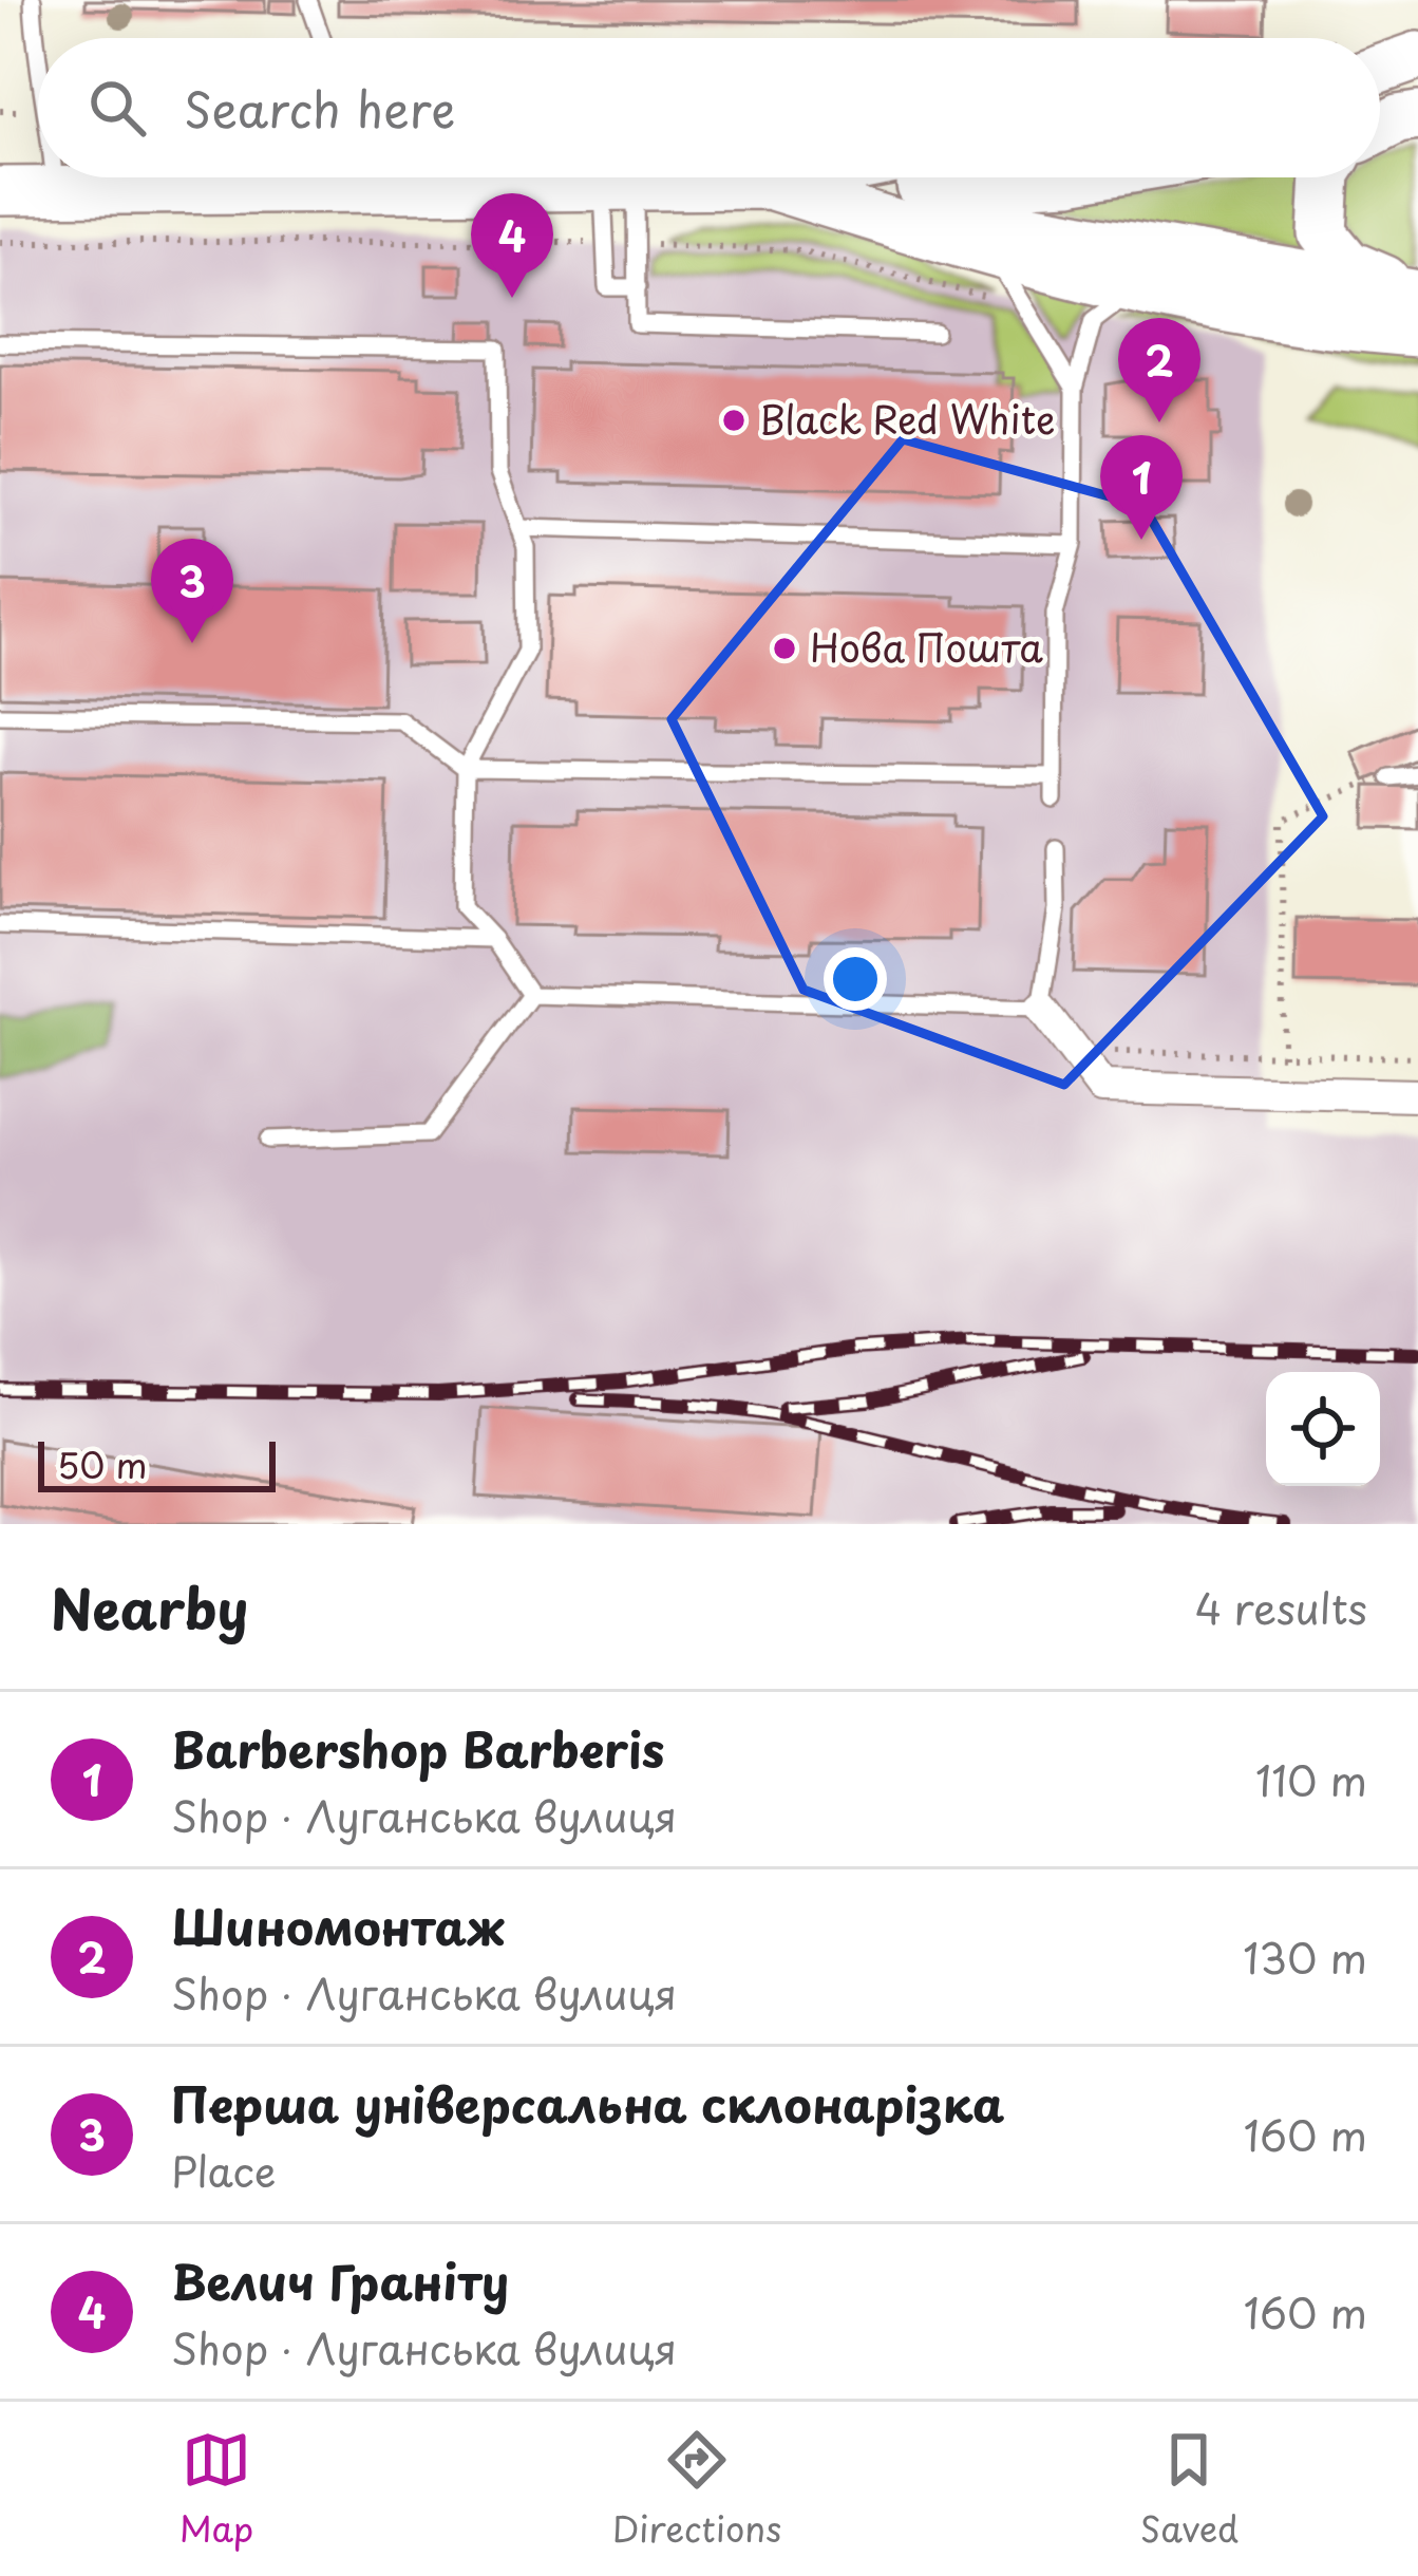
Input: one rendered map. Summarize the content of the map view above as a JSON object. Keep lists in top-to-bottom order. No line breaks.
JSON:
{"places":["Black Red White","Нова Пошта"],"scale_bar":"50 m","page":{"search":"Search here","pins":["4","2","1","3"],"scale":"50 m","heading":["Nearby","4 results"],"list":[{"mark":"1","name":"Barbershop Barberis","note":"Shop · Луганська вулиця","value":"110 m"},{"mark":"2","name":"Шиномонтаж","note":"Shop · Луганська вулиця","value":"130 m"},{"mark":"3","name":"Перша універсальна склонарізка","note":"Place","value":"160 m"},{"mark":"4","name":"Велич Граніту","note":"Shop · Луганська вулиця","value":"160 m"}],"nav":["Map","Directions","Saved"]}}
